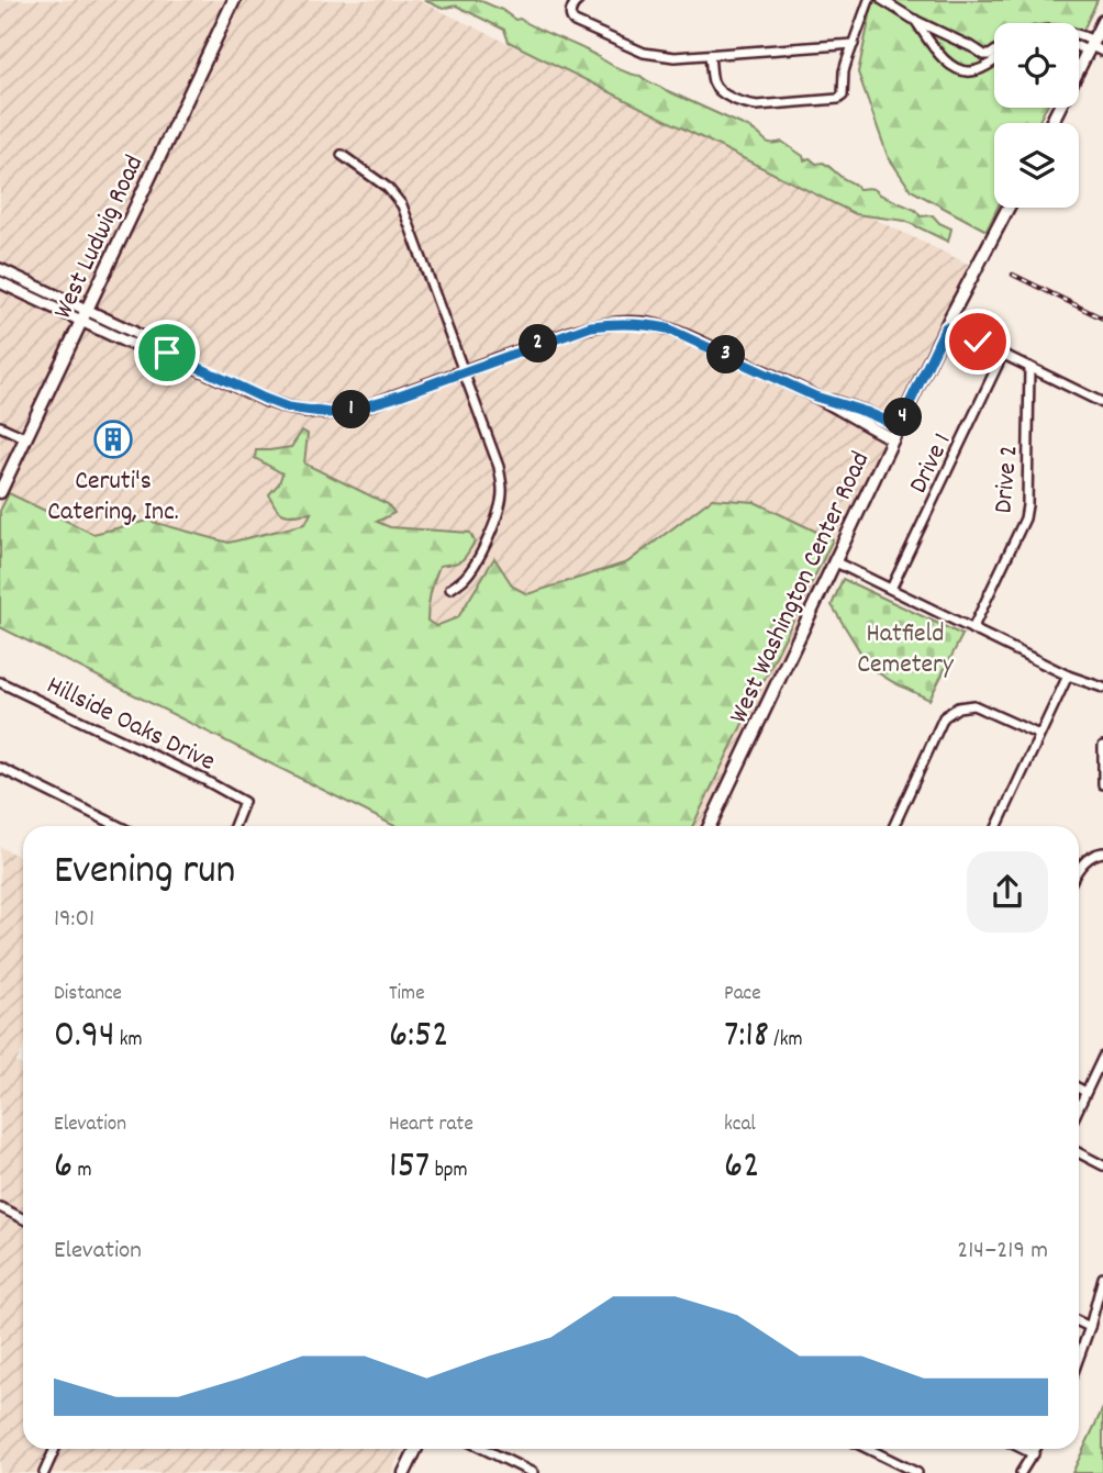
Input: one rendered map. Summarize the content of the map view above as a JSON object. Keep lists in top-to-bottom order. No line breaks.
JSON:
{"streets":{"main road":["West Ludwig Road","West Washington Center Road"],"street":["Drive 1","Drive 2","Hillside Oaks Drive"]},"parks":["Hatfield Cemetery"],"places":{"building":["Ceruti's Catering, Inc."]},"page":{"pins":["2","3","1","4"],"heading":["Evening run","19:01"],"stats":[["Distance","0.94 km"],["Time","6:52"],["Pace","7:18 /km"],["Elevation","6 m"],["Heart rate","157 bpm"],["kcal","62"]],"chart":["Elevation","214–219 m"]}}
